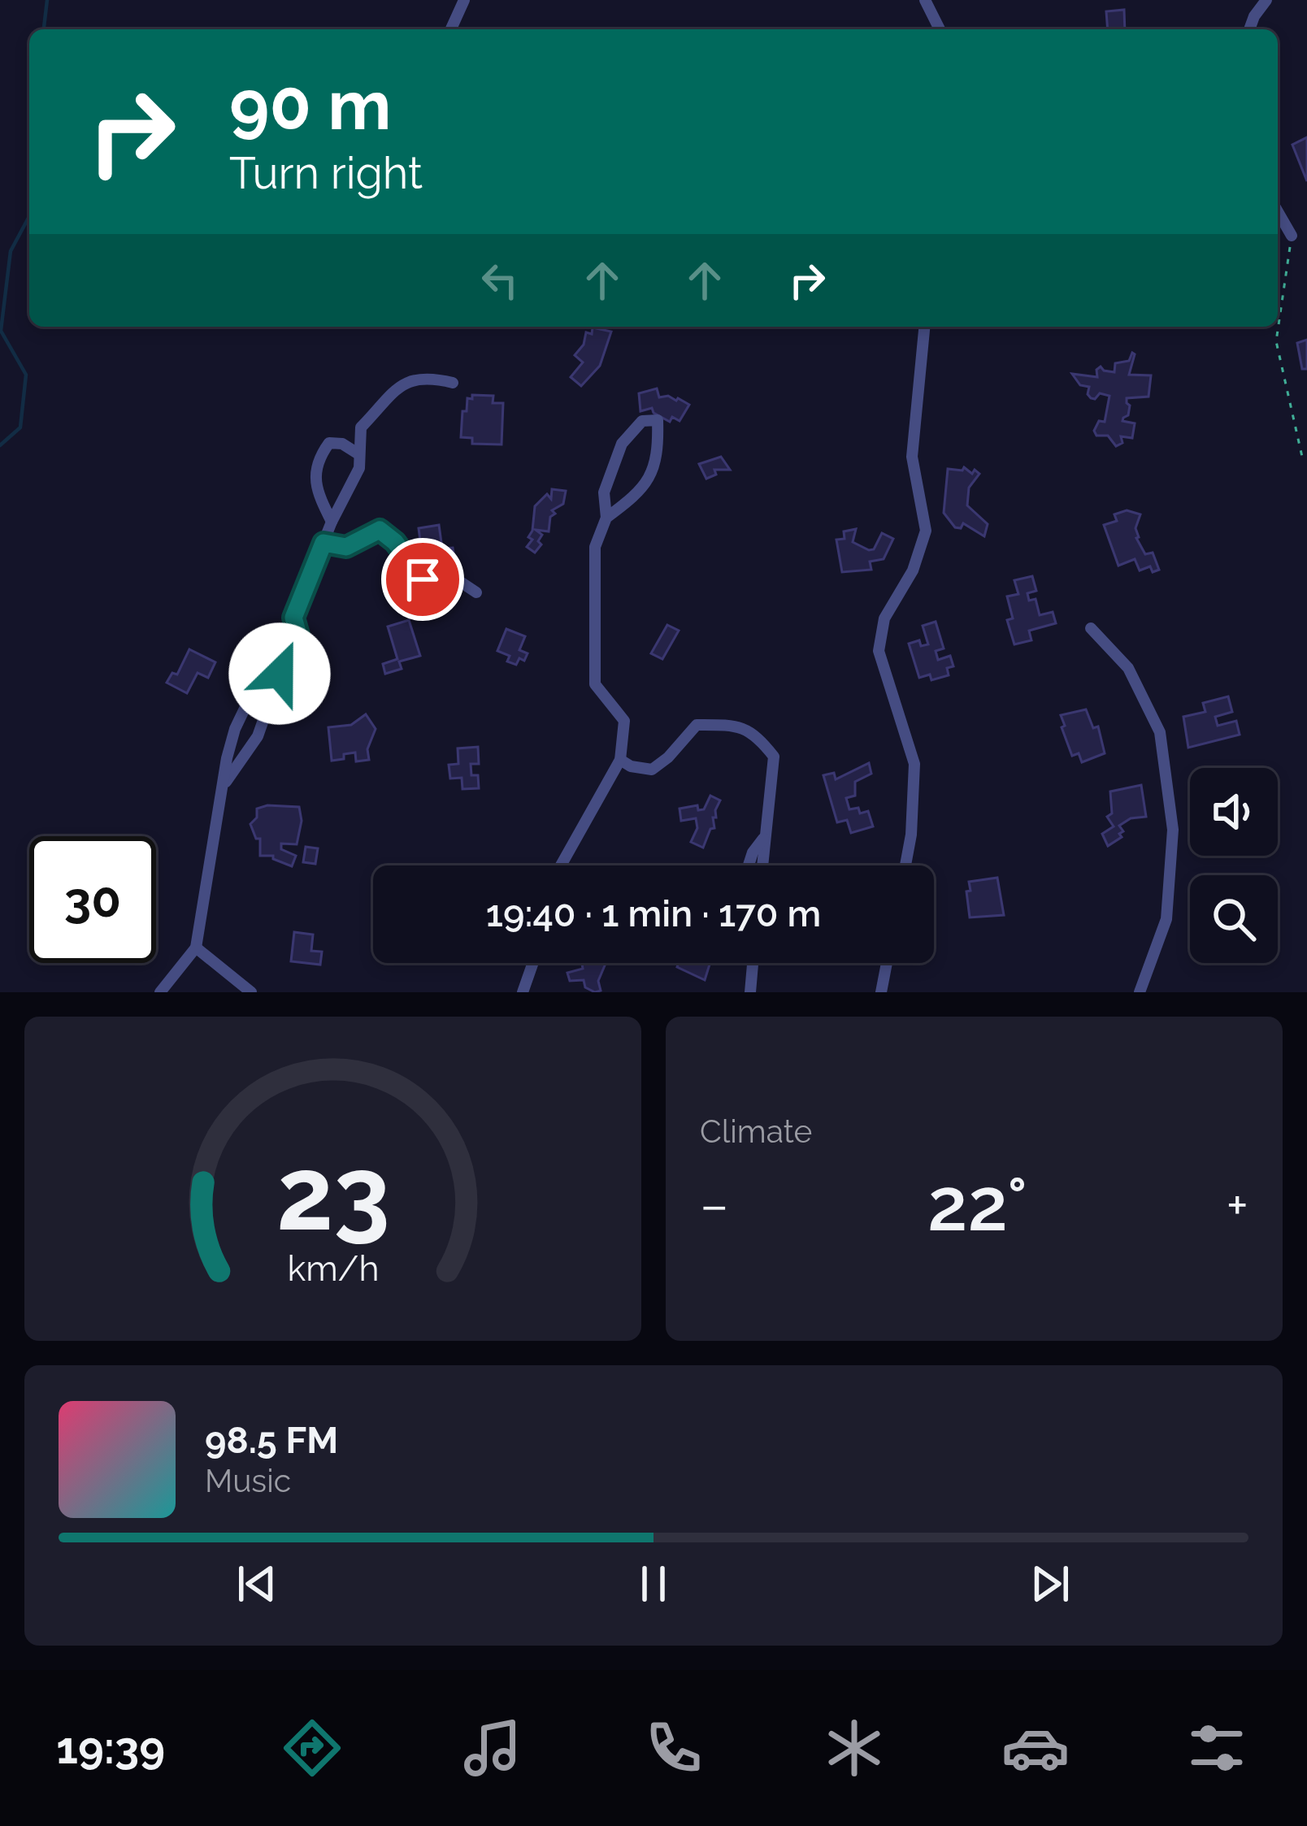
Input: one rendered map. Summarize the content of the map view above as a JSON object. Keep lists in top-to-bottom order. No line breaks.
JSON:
{"page":{"turn":["90 m","Turn right"],"limit":"30","trip":"19:40 · 1 min · 170 m","tile":"Climate","heat":["−","22°","+"],"song":["98.5 FM","Music"],"tabs":"19:39","gauge":["23","km/h"]}}
